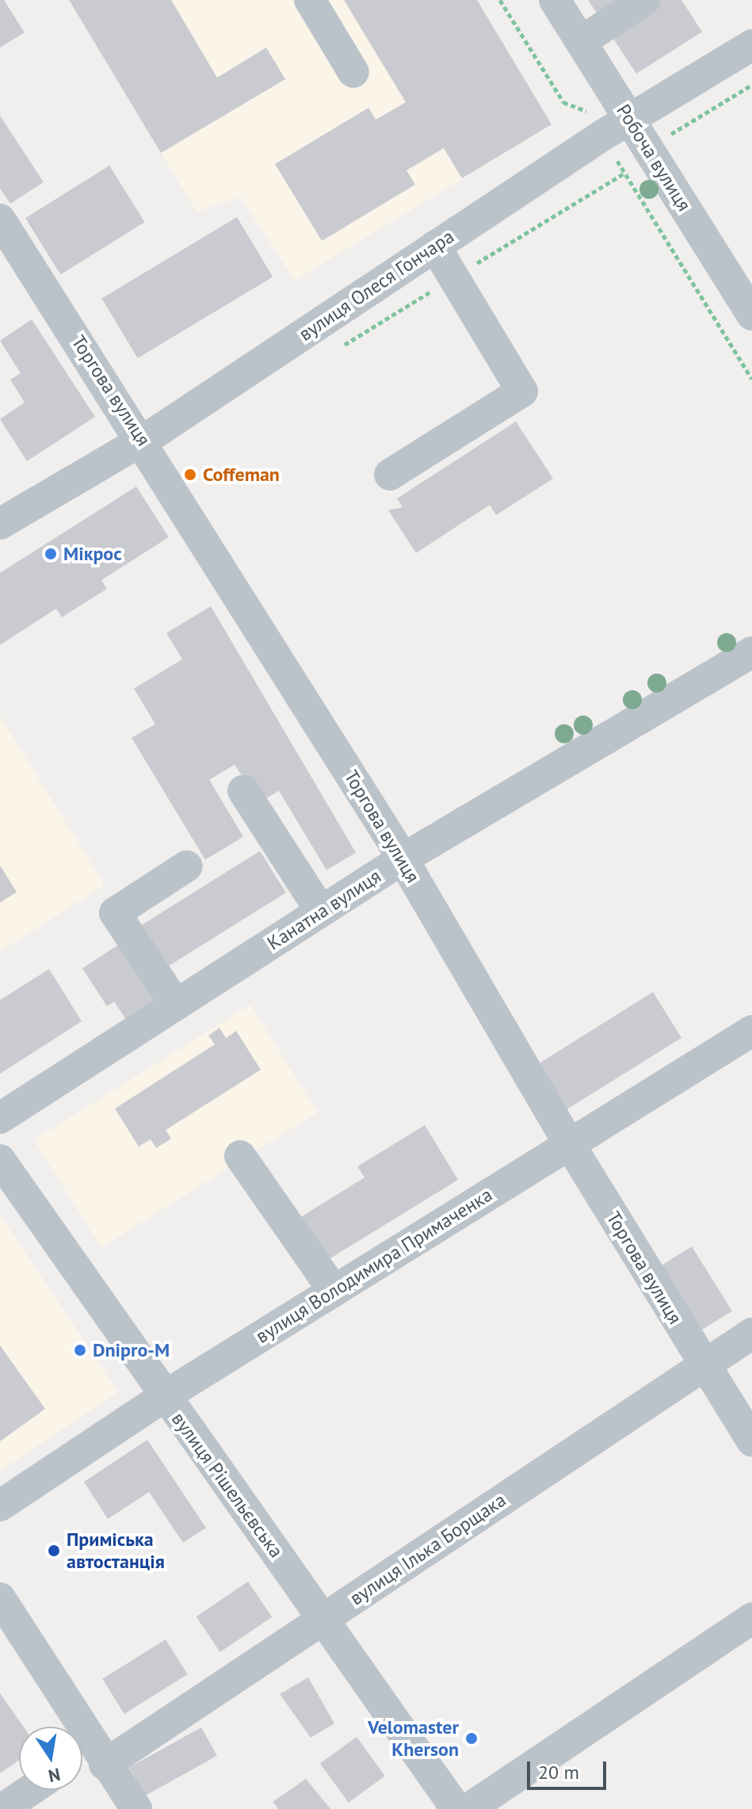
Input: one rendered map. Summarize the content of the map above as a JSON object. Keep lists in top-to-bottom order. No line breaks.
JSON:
{"streets":{"street":["Робоча вулиця","вулиця Олеся Гончара","Торгова вулиця","Канатна вулиця","вулиця Володимира Примаченка","вулиця Рішельєвська","вулиця Ілька Борщака"]},"crossings":[["Робоча вулиця","вулиця Олеся Гончара"],["вулиця Олеся Гончара","Торгова вулиця"],["Торгова вулиця","Канатна вулиця"],["Торгова вулиця","вулиця Володимира Примаченка"],["Торгова вулиця","вулиця Ілька Борщака"],["вулиця Володимира Примаченка","вулиця Рішельєвська"],["вулиця Рішельєвська","вулиця Ілька Борщака"]],"places":["Coffeman","Мікрос","Dnipro-M","Приміська автостанцiя","Velomaster Kherson"],"scale_bar":"20 m","north":"bottom"}
